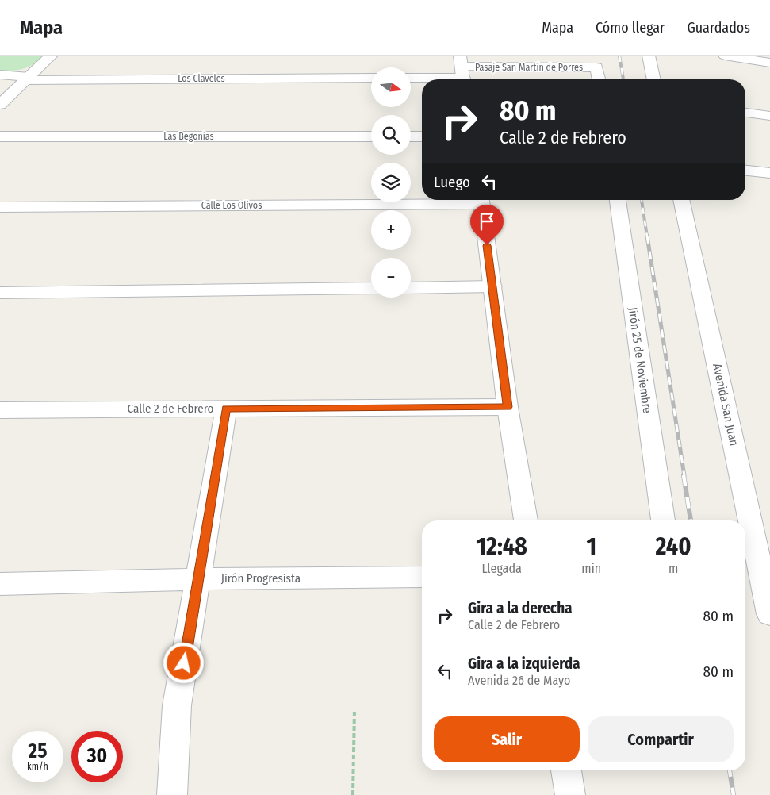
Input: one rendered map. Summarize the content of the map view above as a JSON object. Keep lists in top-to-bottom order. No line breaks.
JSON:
{"streets":{"street":["Pasaje San Martín de Porres","Los Claveles","Las Begonias","Calle Los Olivos","Jirón 25 de Noviembre","Avenida San Juan","Calle 2 de Febrero","Jirón Progresista"]},"north":"right","page":{"header":"Mapa","nav":["Mapa","Cómo llegar","Guardados"],"map_buttons":["+","−"],"turn":["80 m","Calle 2 de Febrero"],"then":"Luego","eta":["12:48","Llegada","1","min","240","m"],"list":[{"name":"Gira a la derecha","note":"Calle 2 de Febrero","value":"80 m"},{"name":"Gira a la izquierda","note":"Avenida 26 de Mayo","value":"80 m"}],"buttons":["Salir","Compartir"],"speed":"25 km/h","limit":"30"}}
